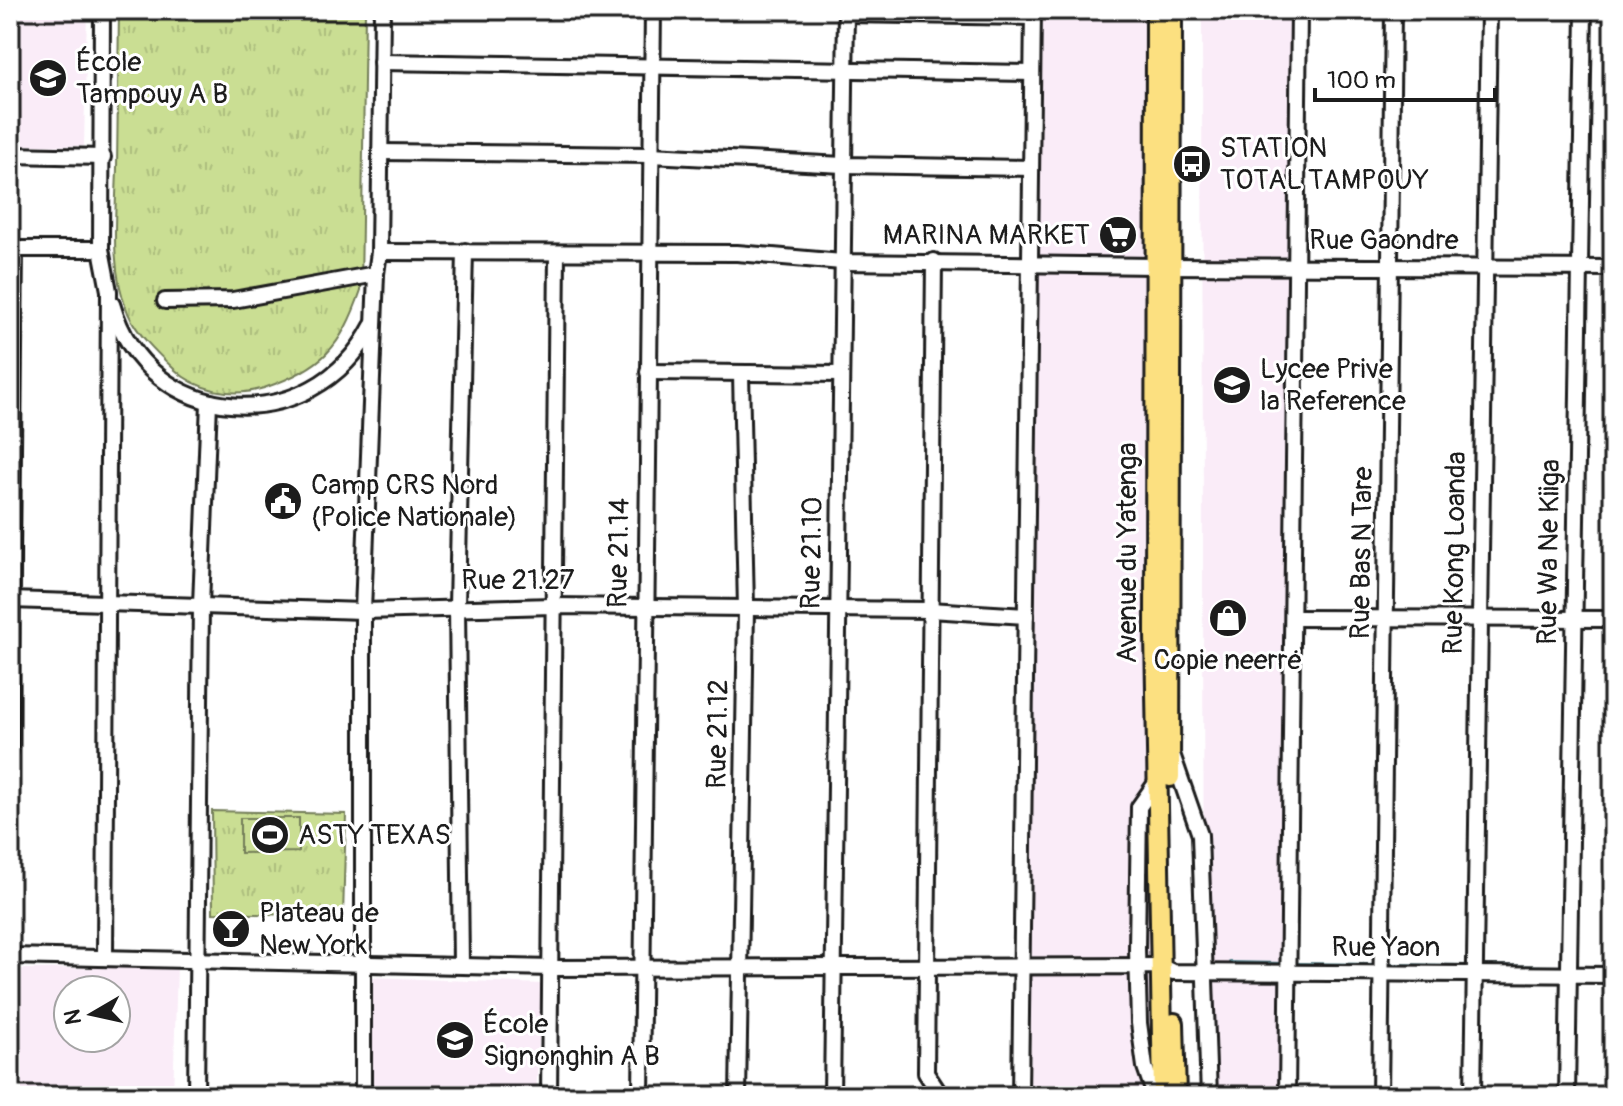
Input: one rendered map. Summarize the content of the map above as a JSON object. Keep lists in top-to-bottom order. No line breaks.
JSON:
{"streets":{"main road":["Avenue du Yatenga"],"street":["Rue Gaondre","Rue Wa Ne Kiiga","Rue 21.14","Rue 21.10","Rue Bas N Tare","Rue Kong Loanda","Rue 21.27","Rue 21.12","Rue Yaon"]},"crossings":[["Rue Gaondre","Rue Wa Ne Kiiga"],["Rue Gaondre","Rue 21.14"],["Rue Gaondre","Rue 21.10"],["Rue Gaondre","Avenue du Yatenga"],["Rue Gaondre","Rue Bas N Tare"],["Rue Gaondre","Rue Kong Loanda"],["Rue Wa Ne Kiiga","Rue Yaon"],["Rue 21.14","Rue 21.27"],["Rue 21.14","Rue Yaon"],["Rue 21.10","Rue 21.27"],["Rue 21.10","Rue Yaon"],["Avenue du Yatenga","Rue Yaon"],["Rue Bas N Tare","Rue Yaon"],["Rue Kong Loanda","Rue Yaon"],["Rue 21.27","Rue 21.12"],["Rue 21.12","Rue Yaon"]],"places":{"school or university":["École Tampouy A B","Lycee Prive la Reference","École Signonghin A B"],"bus stop":["STATION TOTAL TAMPOUY"],"supermarket":["MARINA MARKET"],"public building":["Camp CRS Nord (Police Nationale)"],"shop":["Copie neerrė"],"sports":["ASTY TEXAS"],"bar":["Plateau de New York"]},"scale_bar":"100 m","north":"left"}
